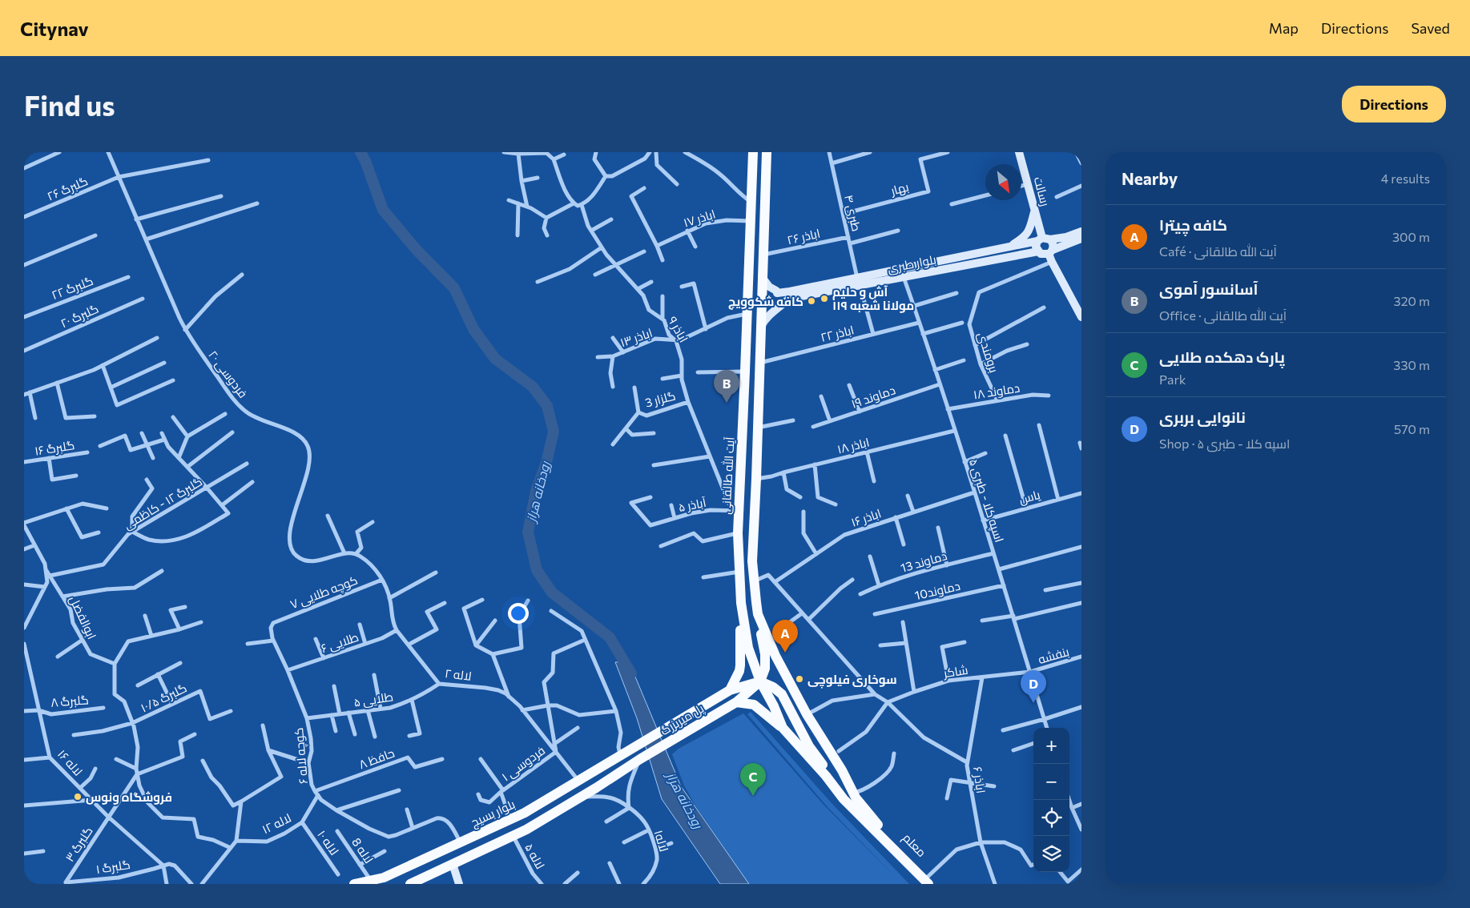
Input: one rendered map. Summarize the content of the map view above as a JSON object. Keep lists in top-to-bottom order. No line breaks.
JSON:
{"streets":{"main road":["رسالت","بلوار طبری","آیت الله طالقانی","پل میربزرگ","بلوار بسیج","معلم"],"street":["گلبرگ ۲۶","بهار","طبری ۴","اباذر ۱۷","اباذر ۲۶","گلبرگ ۲۲","گلبرگ ۲۰","اباذر ۹","اباذر ۲۲","اباذر ۱۳","برومندی","فردوسی ۲۰","دماوند ۱۸","دماوند ۱۹","گلزار 3","اباذر ۱۸","گلبرگ ۱۶","یاس","اسپه کلا - طبری ۵","گلبرگ ۱۲ - کاظمی","آباذر ۵","اباذر ۱۶","دماوند 13","دماوند10","کوچه طلایی ۷","ابوالفضل","طلایی ۶","بنفشه","شاکر","لاله ۲","گلبرگ ۱۰/۵","طلایی ۵","گلبرگ ۸","کوچه لاله ۶","حافظ ۸","لاله ۱۶","فردوسی ۱","اباذر ۶","لاله ۱۲","لاله۱","لاله ۱۰","گلبرگ ۳","لاله 8","لاله ۵","گلبرگ ۱"]},"crossings":[["گلبرگ ۲۶","فردوسی ۲۰"],["بهار","طبری ۴"],["رسالت","بلوار طبری"],["طبری ۴","اباذر ۲۶"],["طبری ۴","بلوار طبری"],["طبری ۴","اباذر ۲۲"],["اباذر ۱۷","آیت الله طالقانی"],["بلوار طبری","اسپه کلا - طبری ۵"],["اباذر ۹","اباذر ۱۳"],["اباذر ۹","گلزار 3"],["اباذر ۹","آیت الله طالقانی"],["اباذر ۹","آباذر ۵"],["اباذر ۲۲","اسپه کلا - طبری ۵"],["اباذر ۱۳","آیت الله طالقانی"],["برومندی","دماوند ۱۸"],["دماوند ۱۸","اسپه کلا - طبری ۵"],["دماوند ۱۹","اسپه کلا - طبری ۵"],["اباذر ۱۸","اسپه کلا - طبری ۵"],["آیت الله طالقانی","آباذر ۵"],["آیت الله طالقانی","پل میربزرگ"],["آیت الله طالقانی","معلم"],["یاس","اسپه کلا - طبری ۵"],["اسپه کلا - طبری ۵","اباذر ۱۶"],["اسپه کلا - طبری ۵","دماوند 13"],["اسپه کلا - طبری ۵","دماوند10"],["اسپه کلا - طبری ۵","بنفشه"],["اسپه کلا - طبری ۵","شاکر"],["گلبرگ ۱۲ - کاظمی","ابوالفضل"],["کوچه طلایی ۷","لاله ۲"],["کوچه طلایی ۷","کوچه لاله ۶"],["طلایی ۶","لاله ۲"],["طلایی ۶","کوچه لاله ۶"],["بنفشه","شاکر"],["شاکر","اباذر ۶"],["لاله ۲","طلایی ۵"],["لاله ۲","فردوسی ۱"],["لاله ۲","بلوار بسیج"],["طلایی ۵","کوچه لاله ۶"],["گلبرگ ۸","لاله ۱۶"],["پل میربزرگ","بلوار بسیج"],["کوچه لاله ۶","حافظ ۸"],["کوچه لاله ۶","بلوار بسیج"],["کوچه لاله ۶","لاله ۱۲"],["حافظ ۸","لاله ۱۲"],["لاله ۱۶","گلبرگ ۳"],["لاله ۱۶","گلبرگ ۱"],["بلوار بسیج","لاله 8"],["لاله ۱۲","لاله ۱۰"],["گلبرگ ۳","گلبرگ ۱"]],"water":["رودخانه هراز"],"places":["آش و حلیم مولانا شعبه ۱۱۹","کافه شکوویچ","سوخاری فیلوچی","فروشگاه ونوس"],"north":"bottom right","page":{"header":"Citynav","nav":["Map","Directions","Saved"],"buttons":"Directions","title":"Find us","heading":["Nearby","4 results"],"list":[{"mark":"A","name":"کافه چیترا","note":"Café · آیت الله طالقانی","value":"300 m"},{"mark":"B","name":"آسانسور آموی","note":"Office · آیت الله طالقانی","value":"320 m"},{"mark":"C","name":"پارک دهکده طلایی","note":"Park","value":"330 m"},{"mark":"D","name":"نانوایی بربری","note":"Shop · اسپه کلا - طبری ۵","value":"570 m"}],"pins":["B","A","D","C"],"map_buttons":["+","−"]}}
